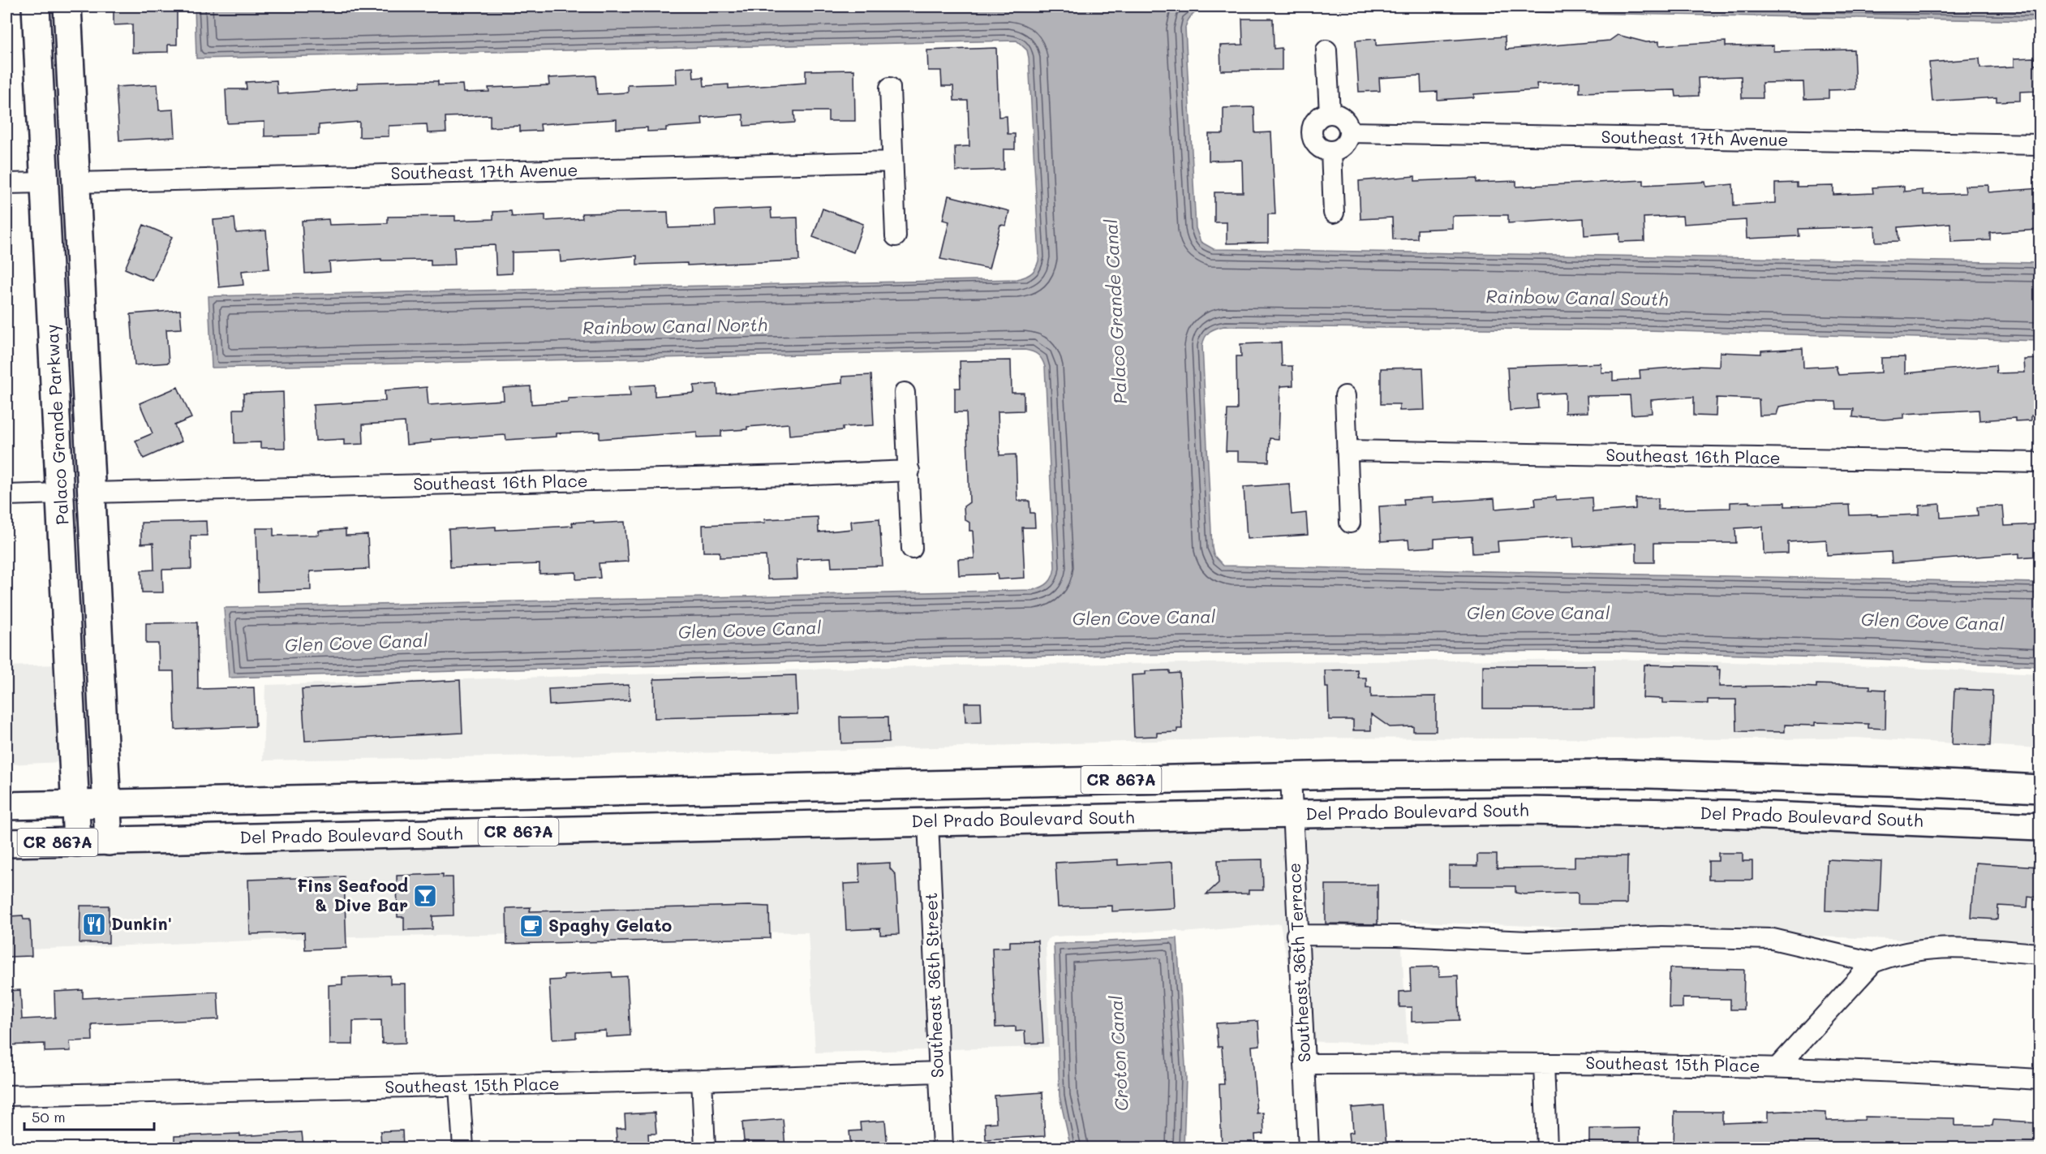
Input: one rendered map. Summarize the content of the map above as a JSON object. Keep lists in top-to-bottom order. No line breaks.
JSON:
{"streets":{"main road":["Palaco Grande Parkway","CR 867A","Del Prado Boulevard South"],"street":["Southeast 17th Avenue","Southeast 16th Place","Southeast 36th Terrace","Southeast 36th Street","Southeast 15th Place"]},"crossings":[["Southeast 17th Avenue","Palaco Grande Parkway"],["Palaco Grande Parkway","Southeast 16th Place"],["Palaco Grande Parkway","CR 867A"],["Palaco Grande Parkway","Del Prado Boulevard South"],["CR 867A","Southeast 36th Terrace"],["Del Prado Boulevard South","Southeast 36th Terrace"],["Del Prado Boulevard South","Southeast 36th Street"],["Southeast 36th Terrace","Southeast 15th Place"],["Southeast 36th Street","Southeast 15th Place"]],"water":["Rainbow Canal South","Palaco Grande Canal","Rainbow Canal North","Glen Cove Canal","Croton Canal"],"places":{"bar":["Fins Seafood & Dive Bar"],"restaurant":["Dunkin'"],"cafe":["Spaghy Gelato"]},"scale_bar":"50 m"}
